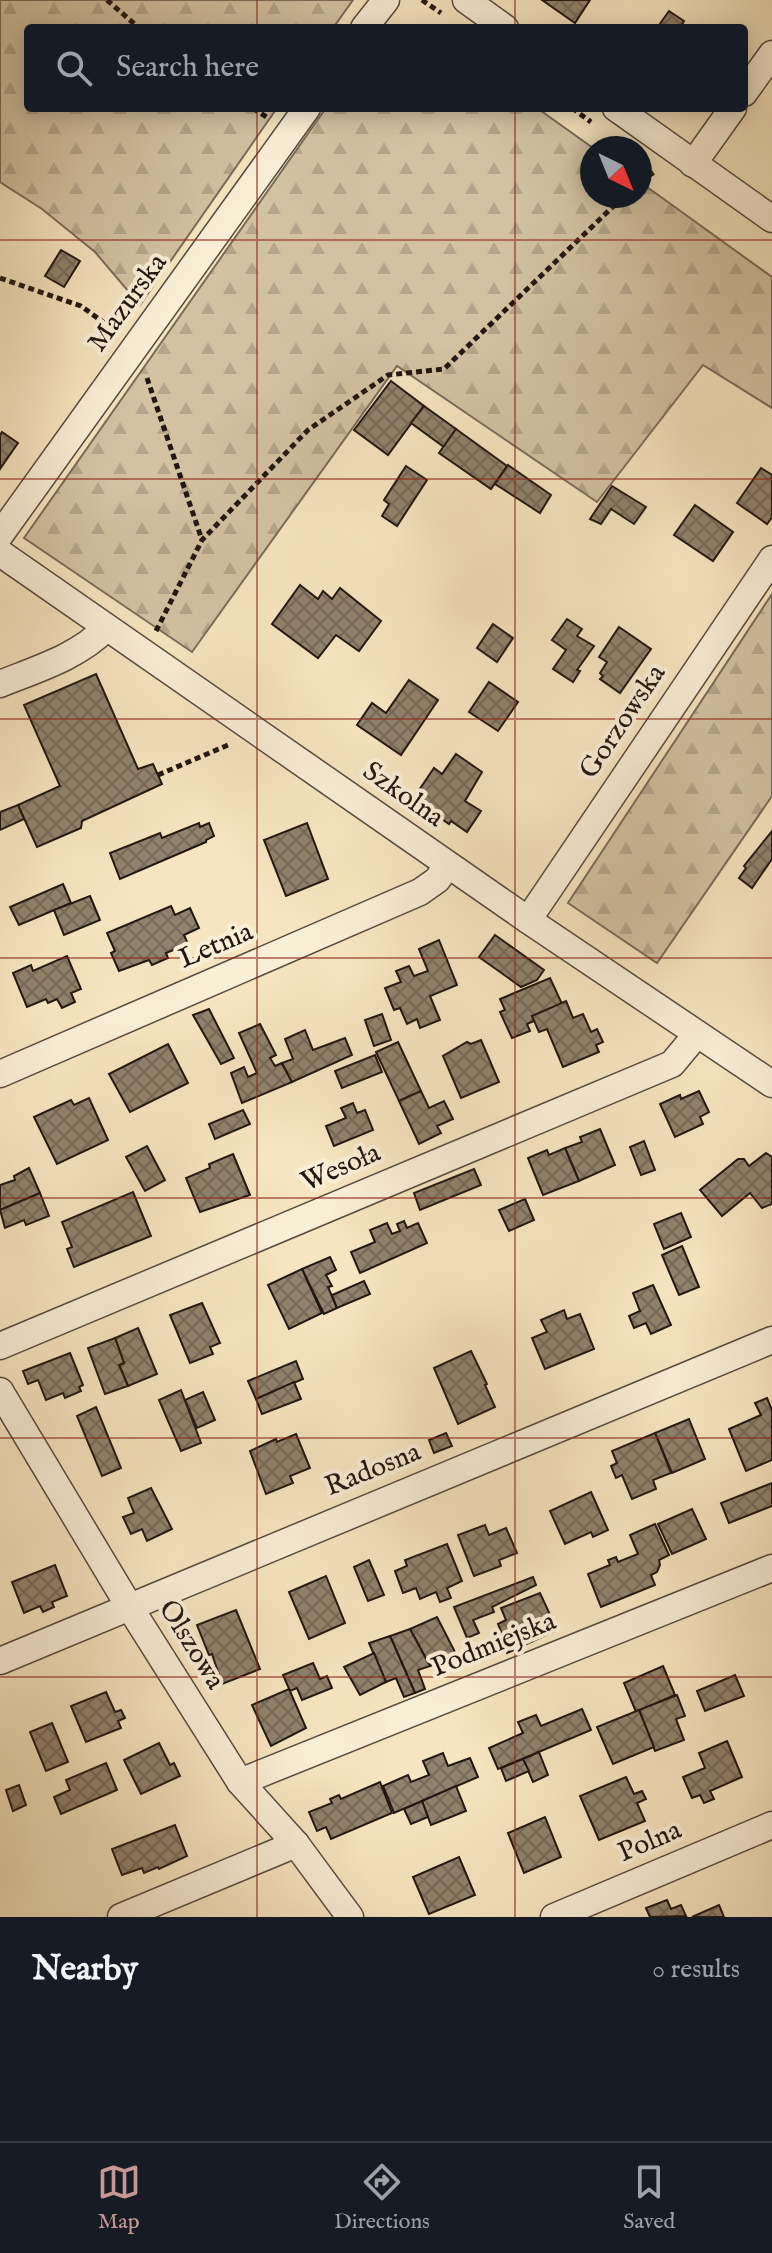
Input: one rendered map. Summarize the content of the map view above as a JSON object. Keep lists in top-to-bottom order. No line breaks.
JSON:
{"streets":{"street":["Mazurska","Gorzowska","Szkolna","Letnia","Wesoła","Radosna","Olszowa","Podmiejska","Polna"]},"crossings":[["Gorzowska","Szkolna"],["Szkolna","Letnia"],["Szkolna","Wesoła"],["Radosna","Olszowa"],["Olszowa","Podmiejska"]],"north":"bottom right","page":{"search":"Search here","heading":["Nearby","0 results"],"nav":["Map","Directions","Saved"]}}
